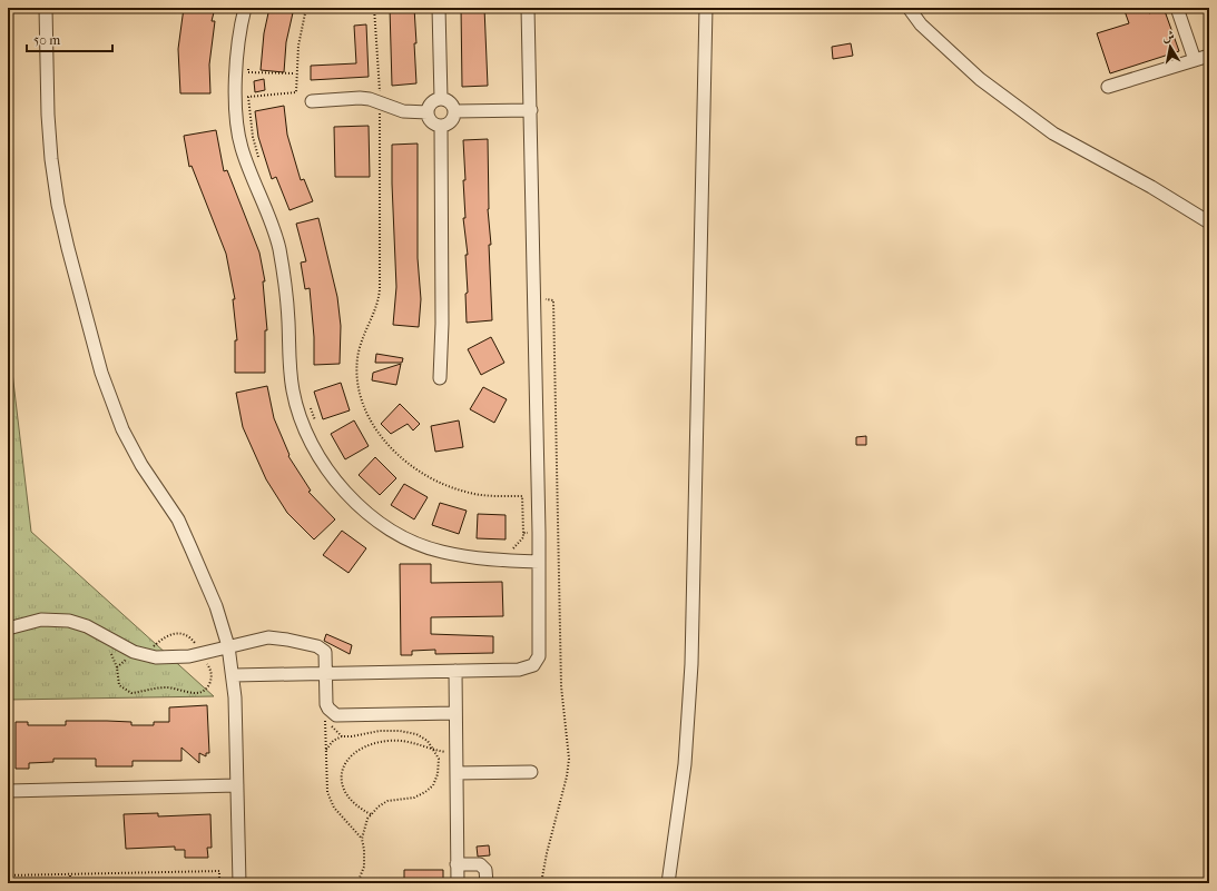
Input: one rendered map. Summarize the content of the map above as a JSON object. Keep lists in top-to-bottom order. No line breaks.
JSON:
{"scale_bar":"50 m","north":"top"}
